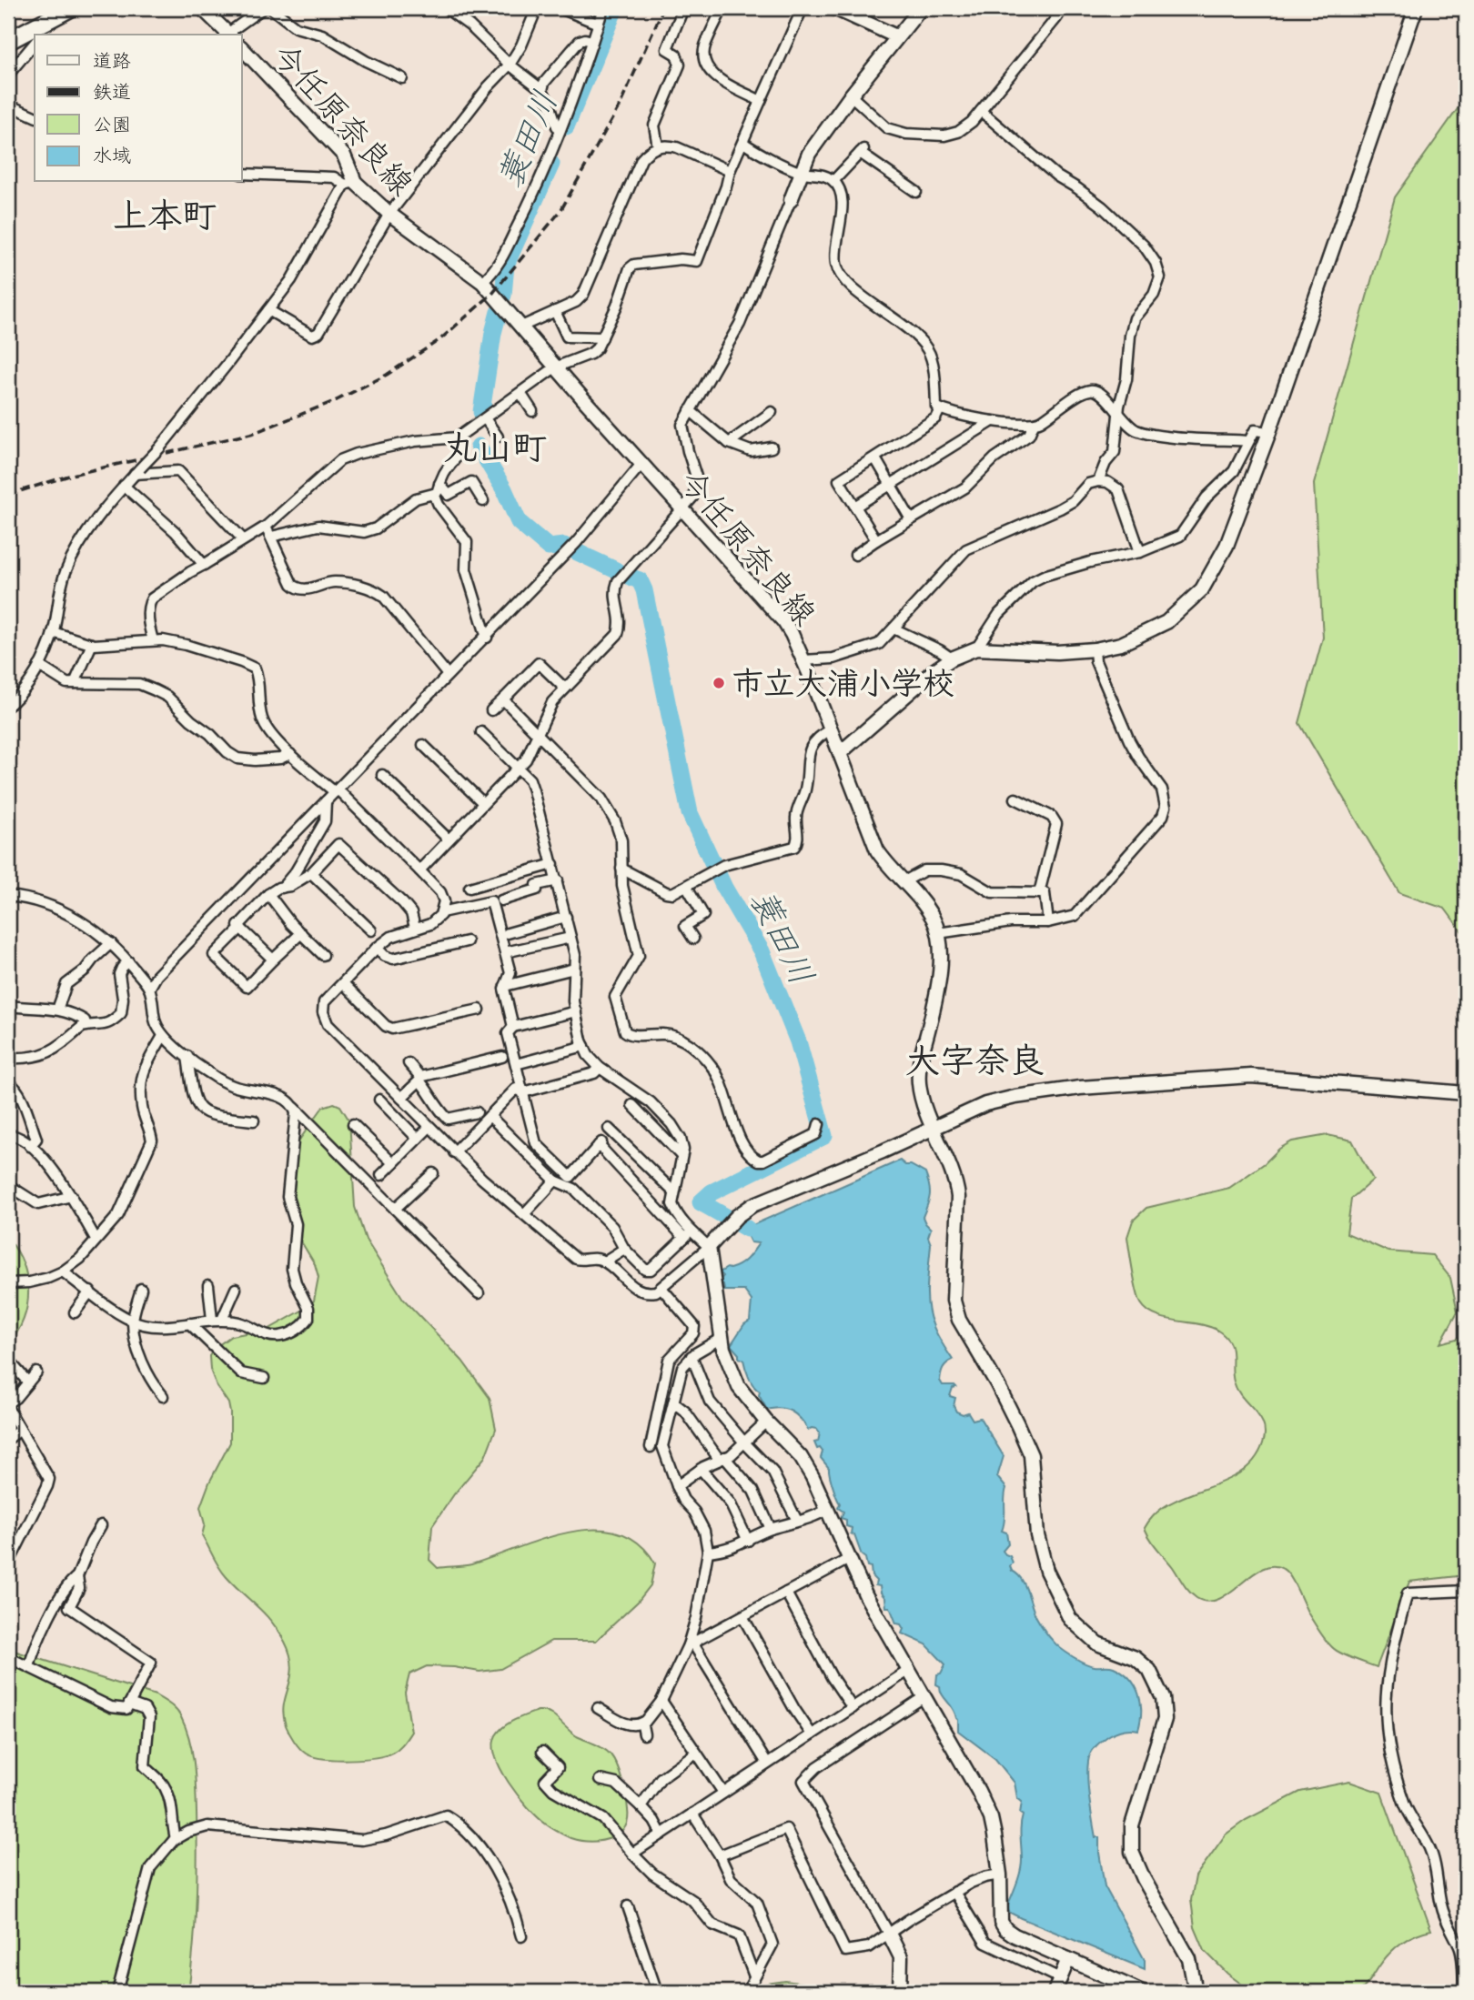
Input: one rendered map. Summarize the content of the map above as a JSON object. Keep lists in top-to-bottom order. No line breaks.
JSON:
{"streets":{"street":["今任原奈良線"]},"districts":["上本町","丸山町","大字奈良"],"water":["蓑田川"],"places":["市立大浦小学校"],"legend":["道路","鉄道","公園","水域"]}
